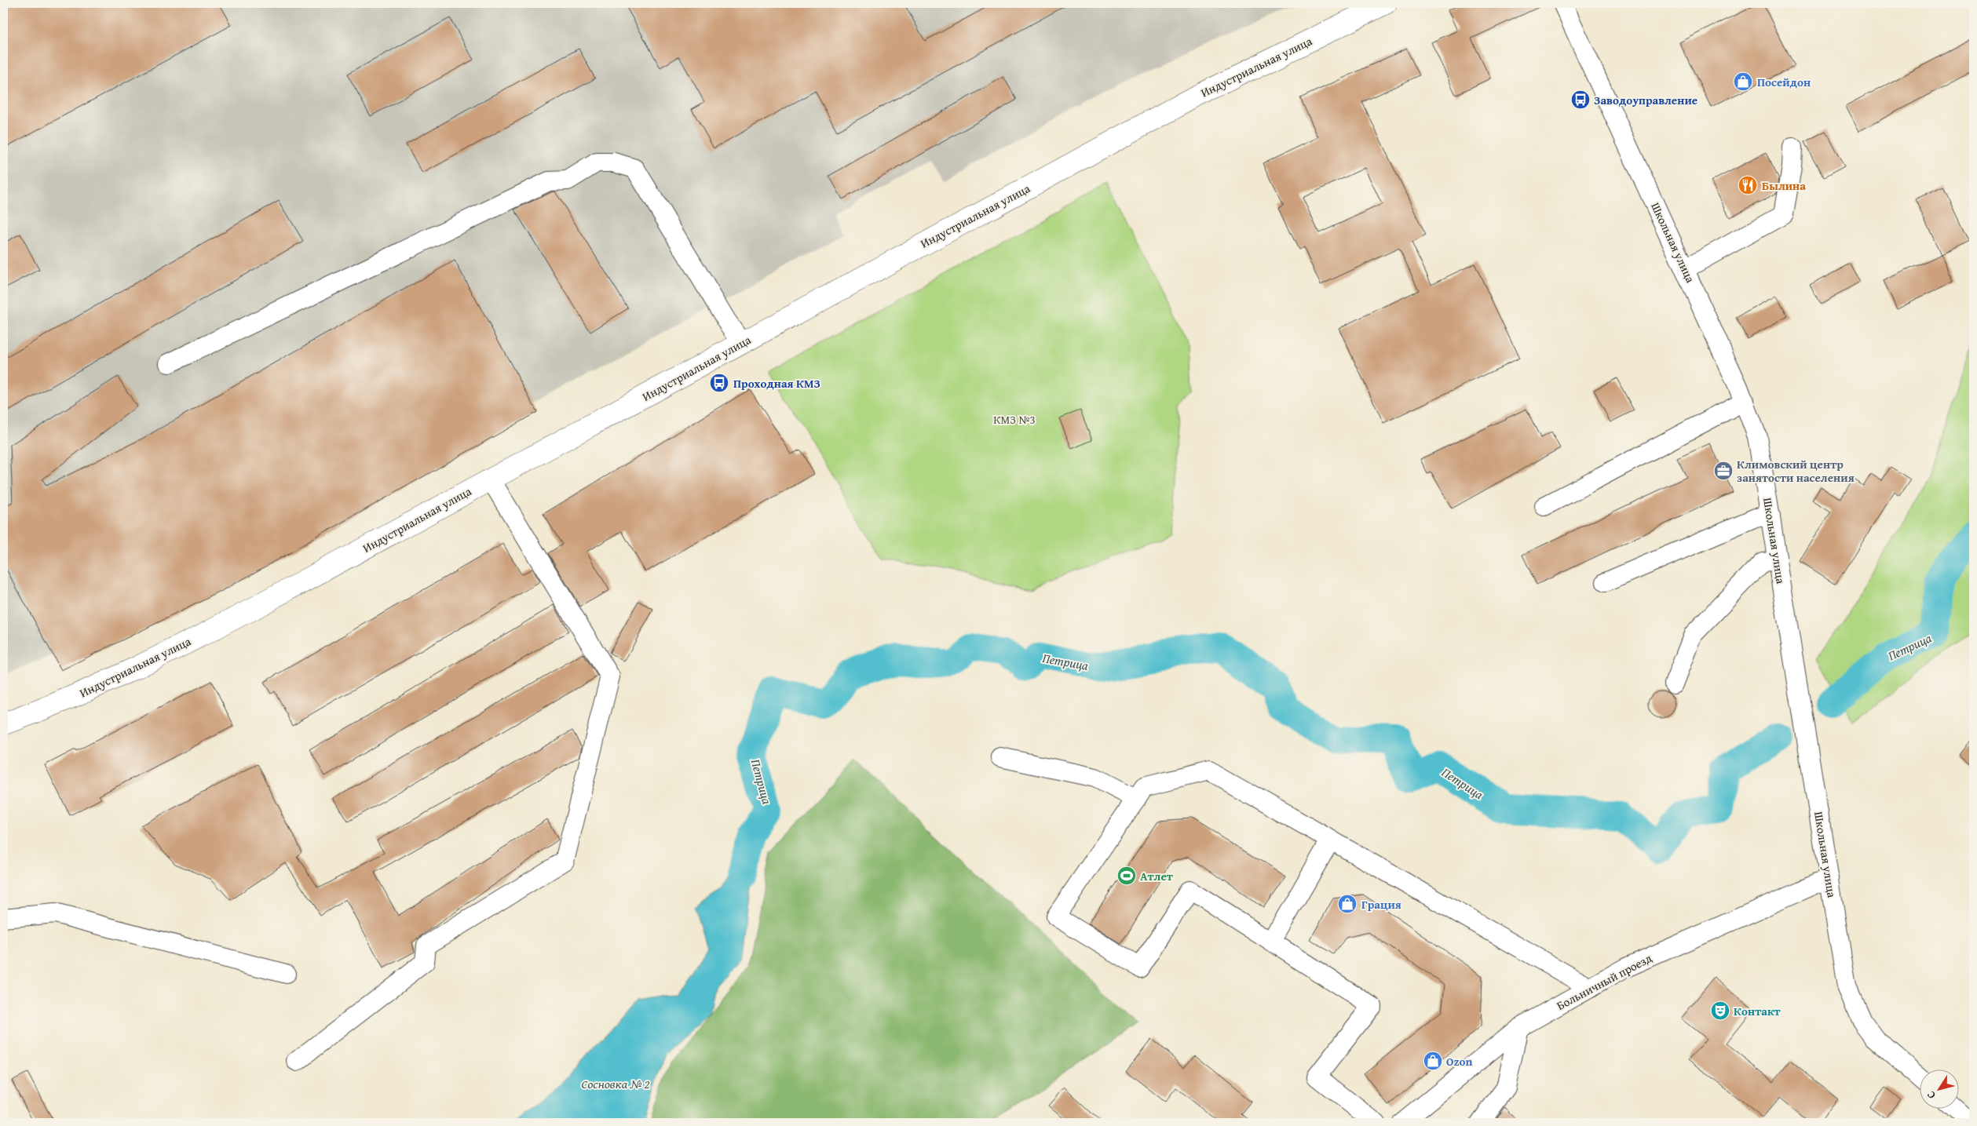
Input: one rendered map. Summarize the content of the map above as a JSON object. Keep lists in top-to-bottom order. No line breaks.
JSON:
{"streets":{"main road":["Индустриальная улица"],"street":["Школьная улица","Больничный проезд"]},"crossings":[["Школьная улица","Больничный проезд"]],"water":["Петрица","Сосновка № 2"],"parks":["КМЗ №3"],"places":{"shop":["Посейдон","Грация","Ozon"],"bus stop":["Заводоуправление","Проходная КМЗ"],"restaurant":["Былина"],"office":["Климовский центр занятости населения"],"sports":["Атлет"],"theatre":["Контакт"]},"north":"bottom left"}
